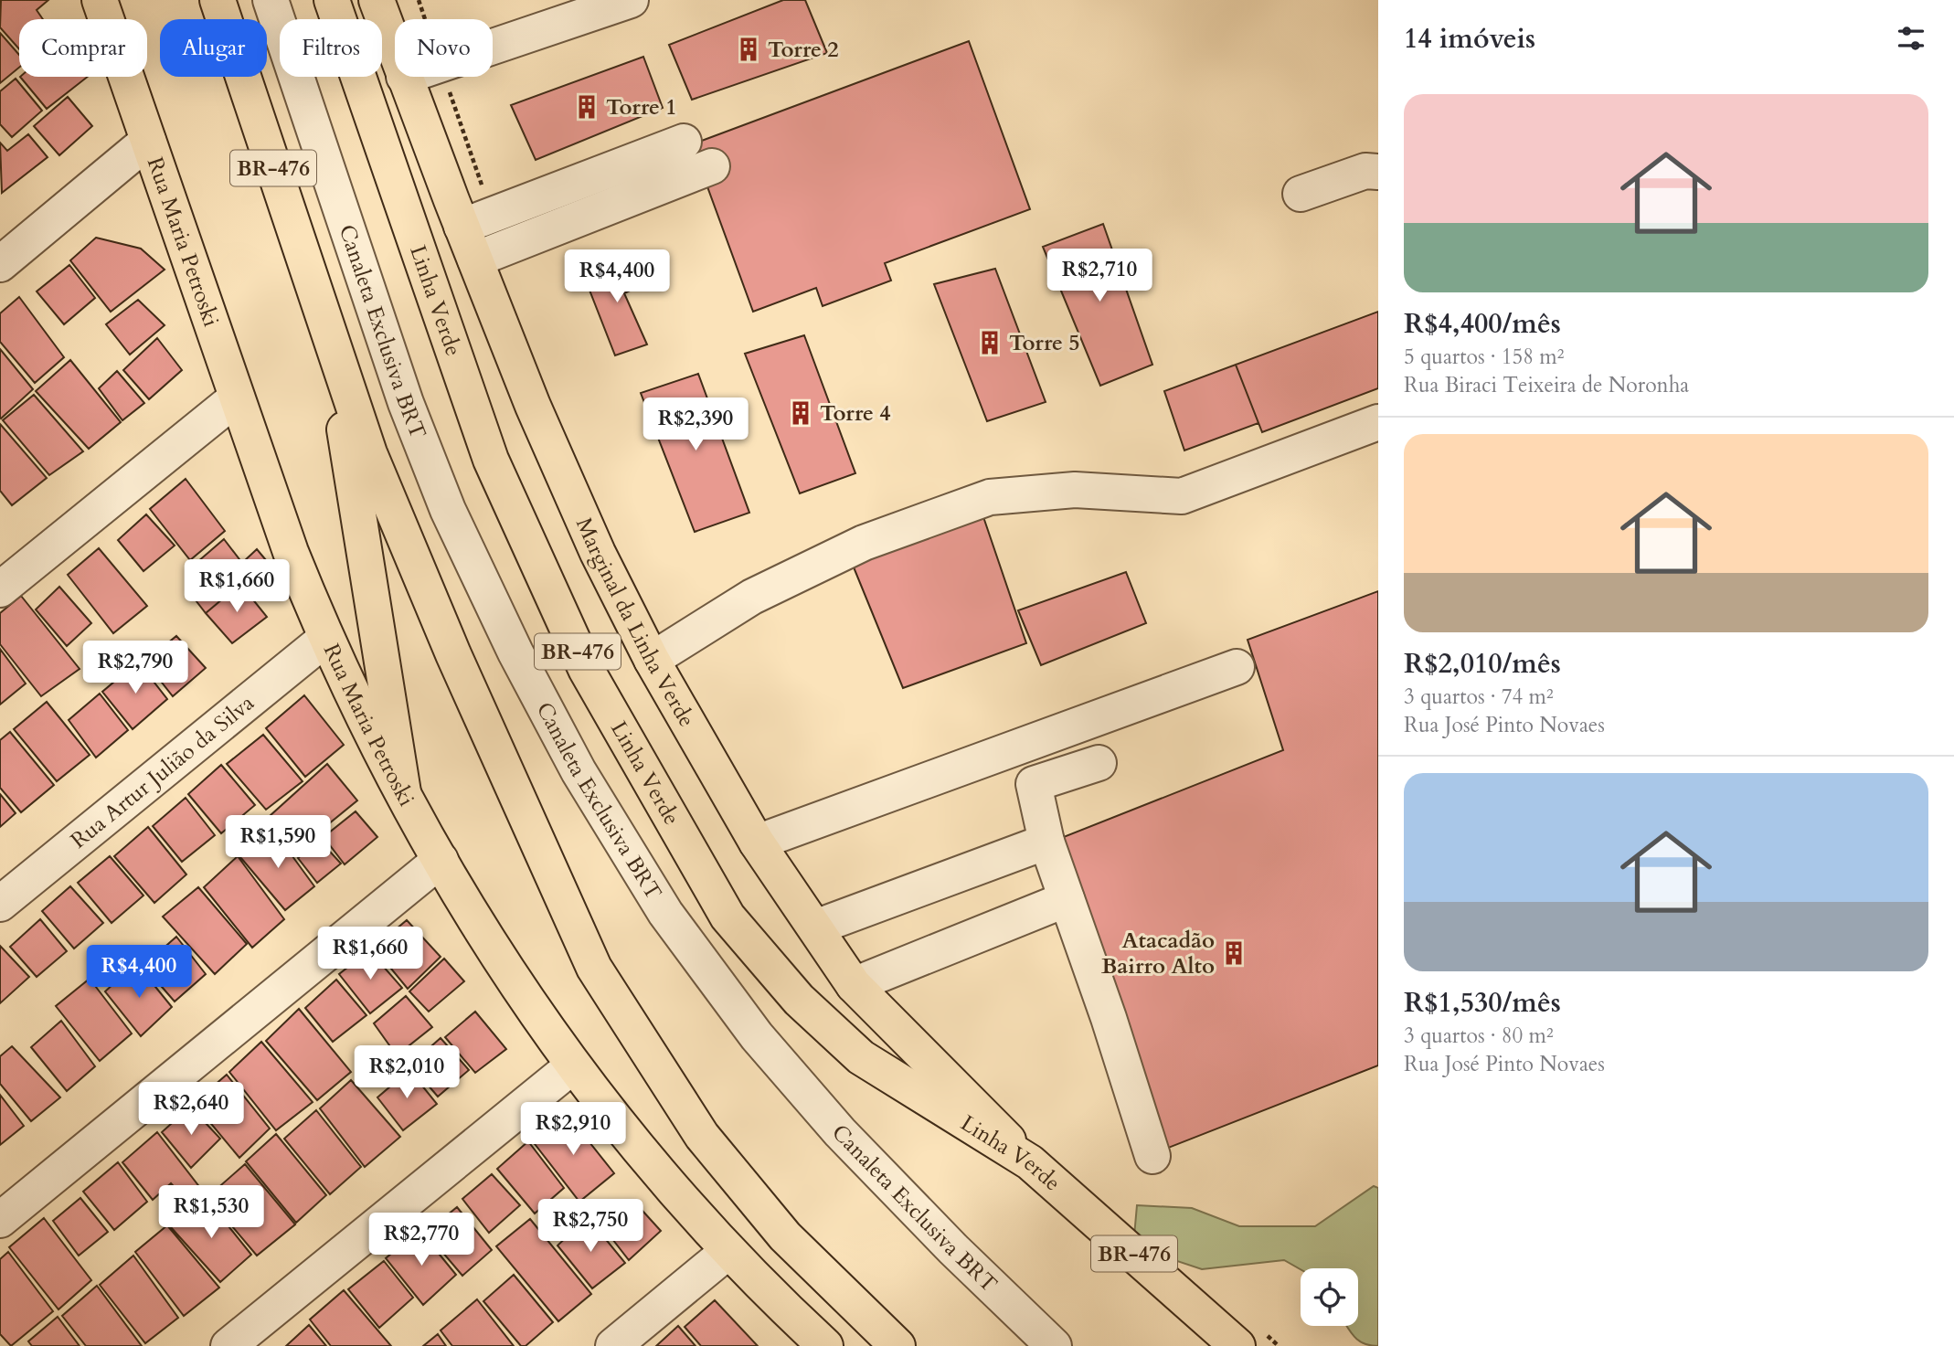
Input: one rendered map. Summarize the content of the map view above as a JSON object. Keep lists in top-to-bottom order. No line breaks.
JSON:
{"streets":{"main road":["BR-476","Rua Maria Petroski","Linha Verde","Marginal da Linha Verde"],"street":["Canaleta Exclusiva BRT","Rua Artur Julião da Silva"]},"crossings":[["Rua Maria Petroski","Rua Artur Julião da Silva"],["Linha Verde","Marginal da Linha Verde"]],"places":{"building":["Torre 2","Torre 1","Torre 5","Torre 4","Atacadão Bairro Alto"]},"page":{"heading":"14 imóveis","chip":["Comprar","Alugar","Filtros","Novo"],"list":[{"name":"R$4,400/mês","note":"5 quartos · 158 m² · Rua Biraci Teixeira de Noronha"},{"name":"R$2,010/mês","note":"3 quartos · 74 m² · Rua José Pinto Novaes"},{"name":"R$1,530/mês","note":"3 quartos · 80 m² · Rua José Pinto Novaes"}],"price":["R$2,710","R$4,400","R$2,390","R$1,660","R$2,790","R$1,590","R$1,660","R$4,400","R$2,010","R$2,640","R$2,910","R$1,530","R$2,750","R$2,770"]}}
